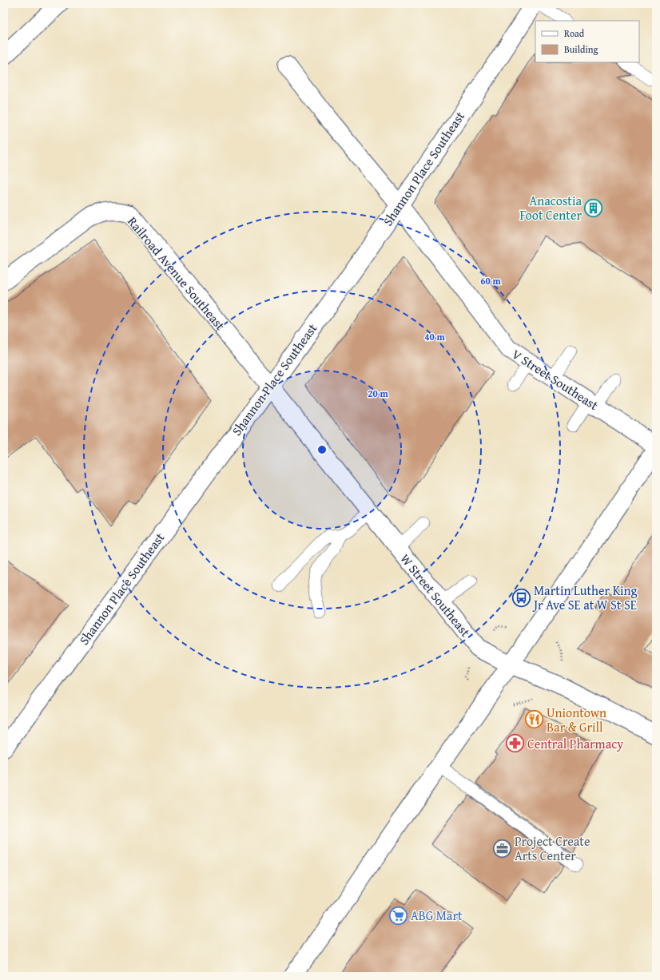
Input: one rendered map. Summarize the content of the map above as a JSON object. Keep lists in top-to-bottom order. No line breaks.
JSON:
{"streets":{"main road":["Shannon Place Southeast","Railroad Avenue Southeast","V Street Southeast","W Street Southeast"]},"crossings":[["Shannon Place Southeast","Railroad Avenue Southeast"],["Shannon Place Southeast","V Street Southeast"],["Shannon Place Southeast","W Street Southeast"],["Railroad Avenue Southeast","W Street Southeast"]],"places":{"building":["Anacostia Foot Center"],"bus stop":["Martin Luther King Jr Ave SE at W St SE"],"restaurant":["Uniontown Bar & Grill"],"pharmacy":["Central Pharmacy"],"office":["Project Create Arts Center"],"supermarket":["ABG Mart"]},"legend":["Road","Building"],"rings":["60 m","40 m","20 m"]}
